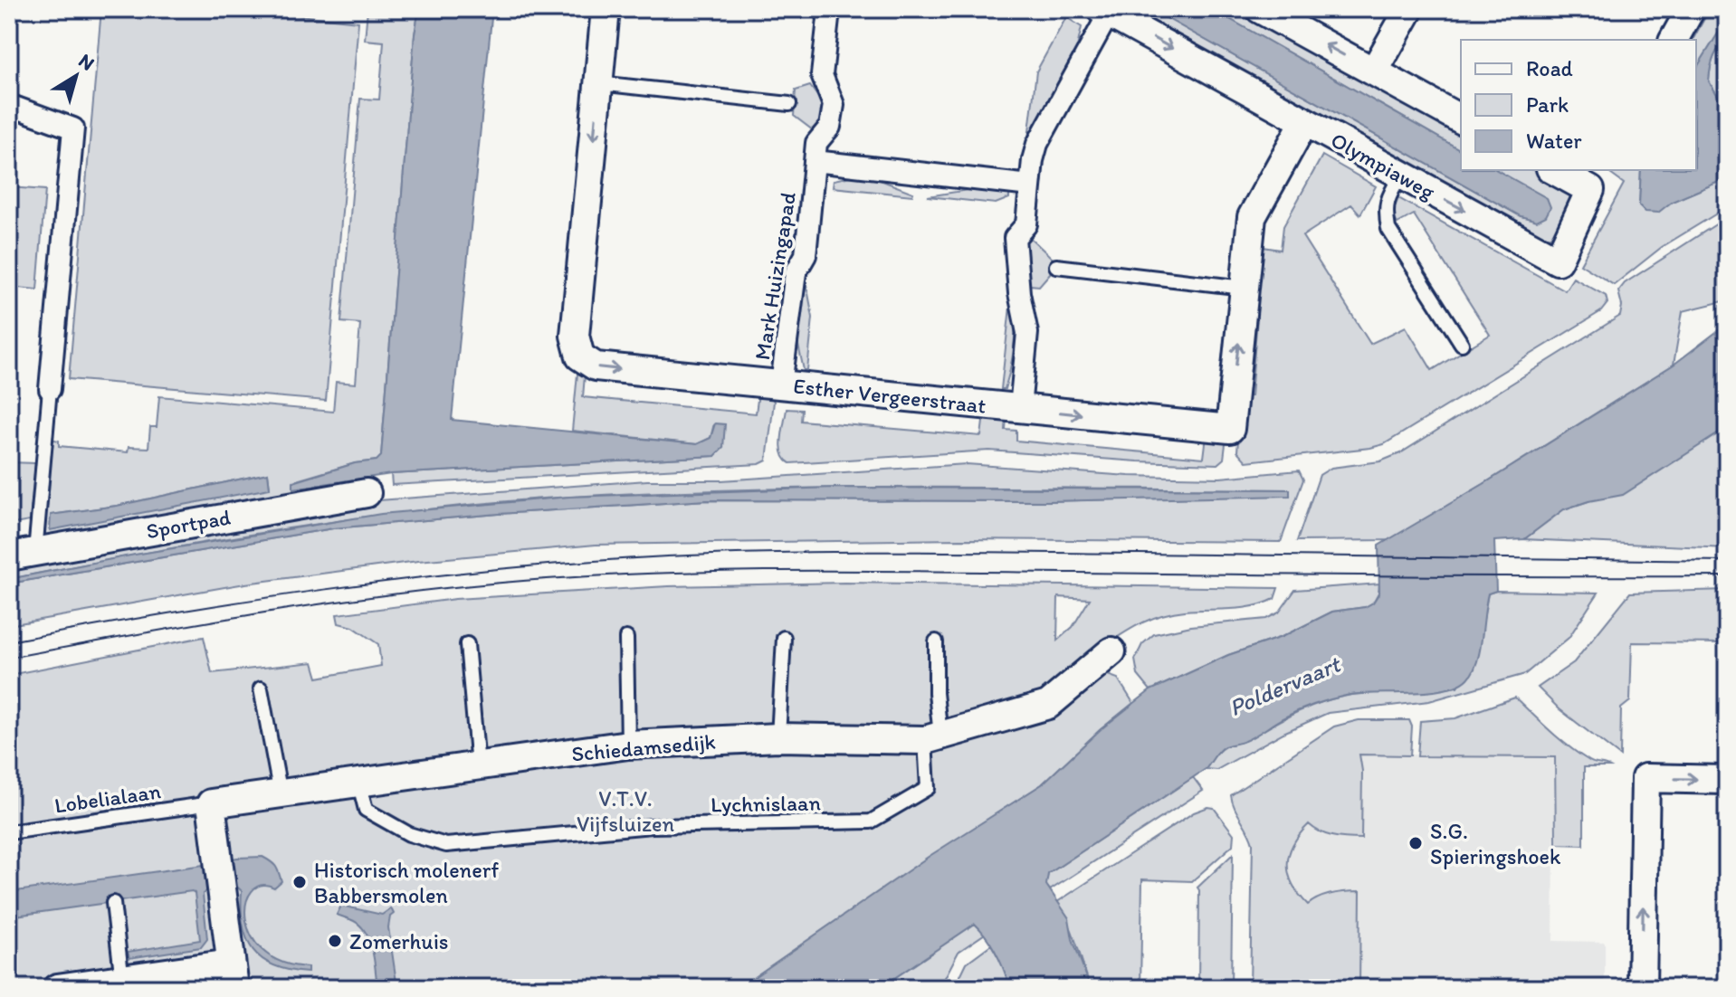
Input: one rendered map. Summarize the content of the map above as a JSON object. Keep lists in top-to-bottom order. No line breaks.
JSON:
{"streets":{"street":["Olympiaweg","Mark Huizingapad","Esther Vergeerstraat","Sportpad","Schiedamsedijk"],"lane":["Lobelialaan","Lychnislaan"]},"crossings":[["Olympiaweg","Esther Vergeerstraat"],["Mark Huizingapad","Esther Vergeerstraat"],["Schiedamsedijk","Lobelialaan"],["Schiedamsedijk","Lychnislaan"]],"water":["Poldervaart"],"parks":["V.T.V. Vijfsluizen"],"places":["S.G. Spieringshoek","Historisch molenerf Babbersmolen","Zomerhuis"],"legend":["Road","Park","Water"],"north":"top right"}
